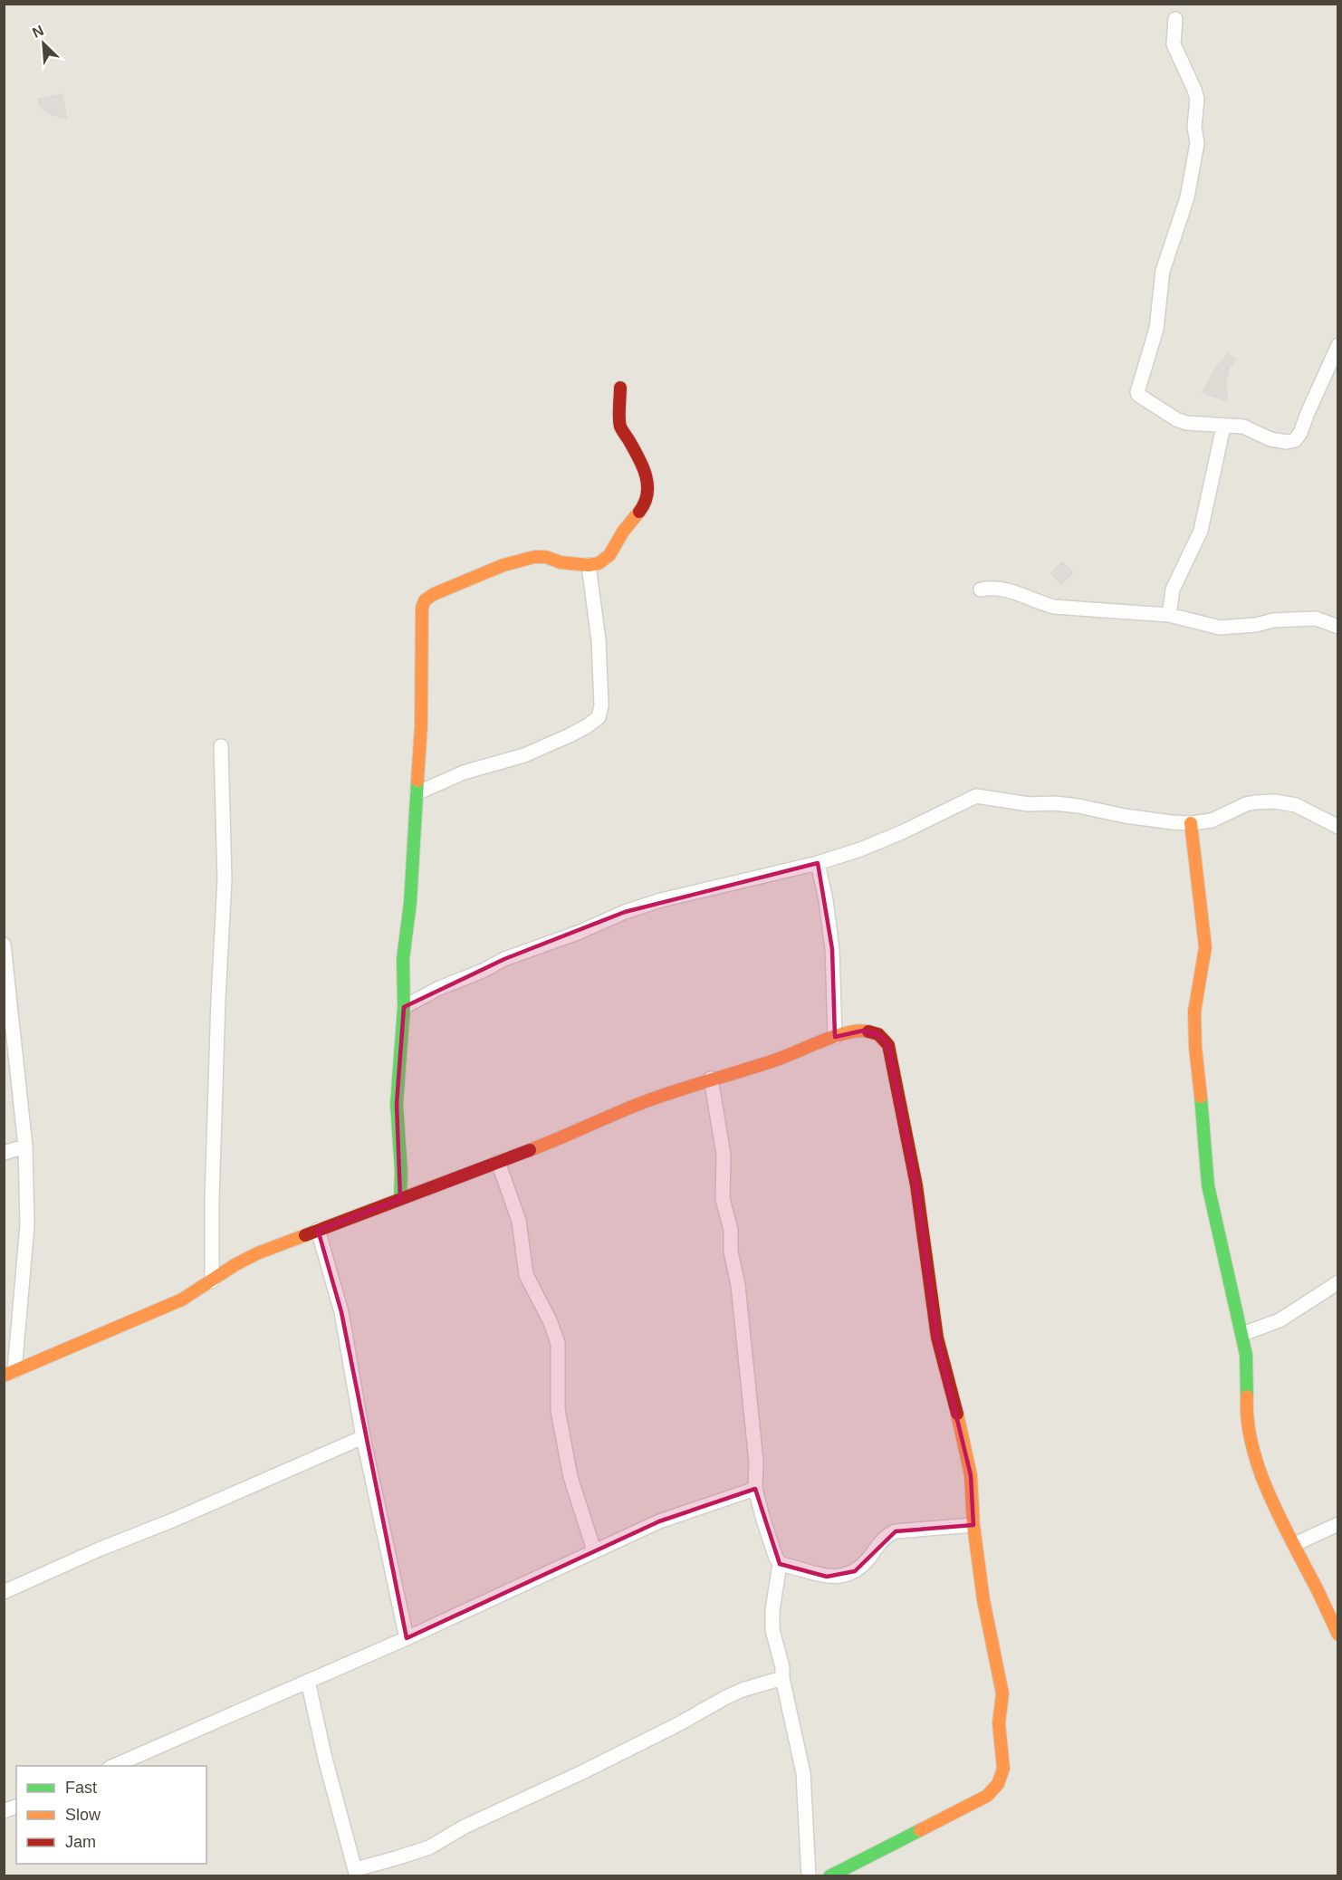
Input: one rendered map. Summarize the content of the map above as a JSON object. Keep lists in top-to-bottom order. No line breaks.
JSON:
{"legend":["Fast","Slow","Jam"],"north":"top left"}
